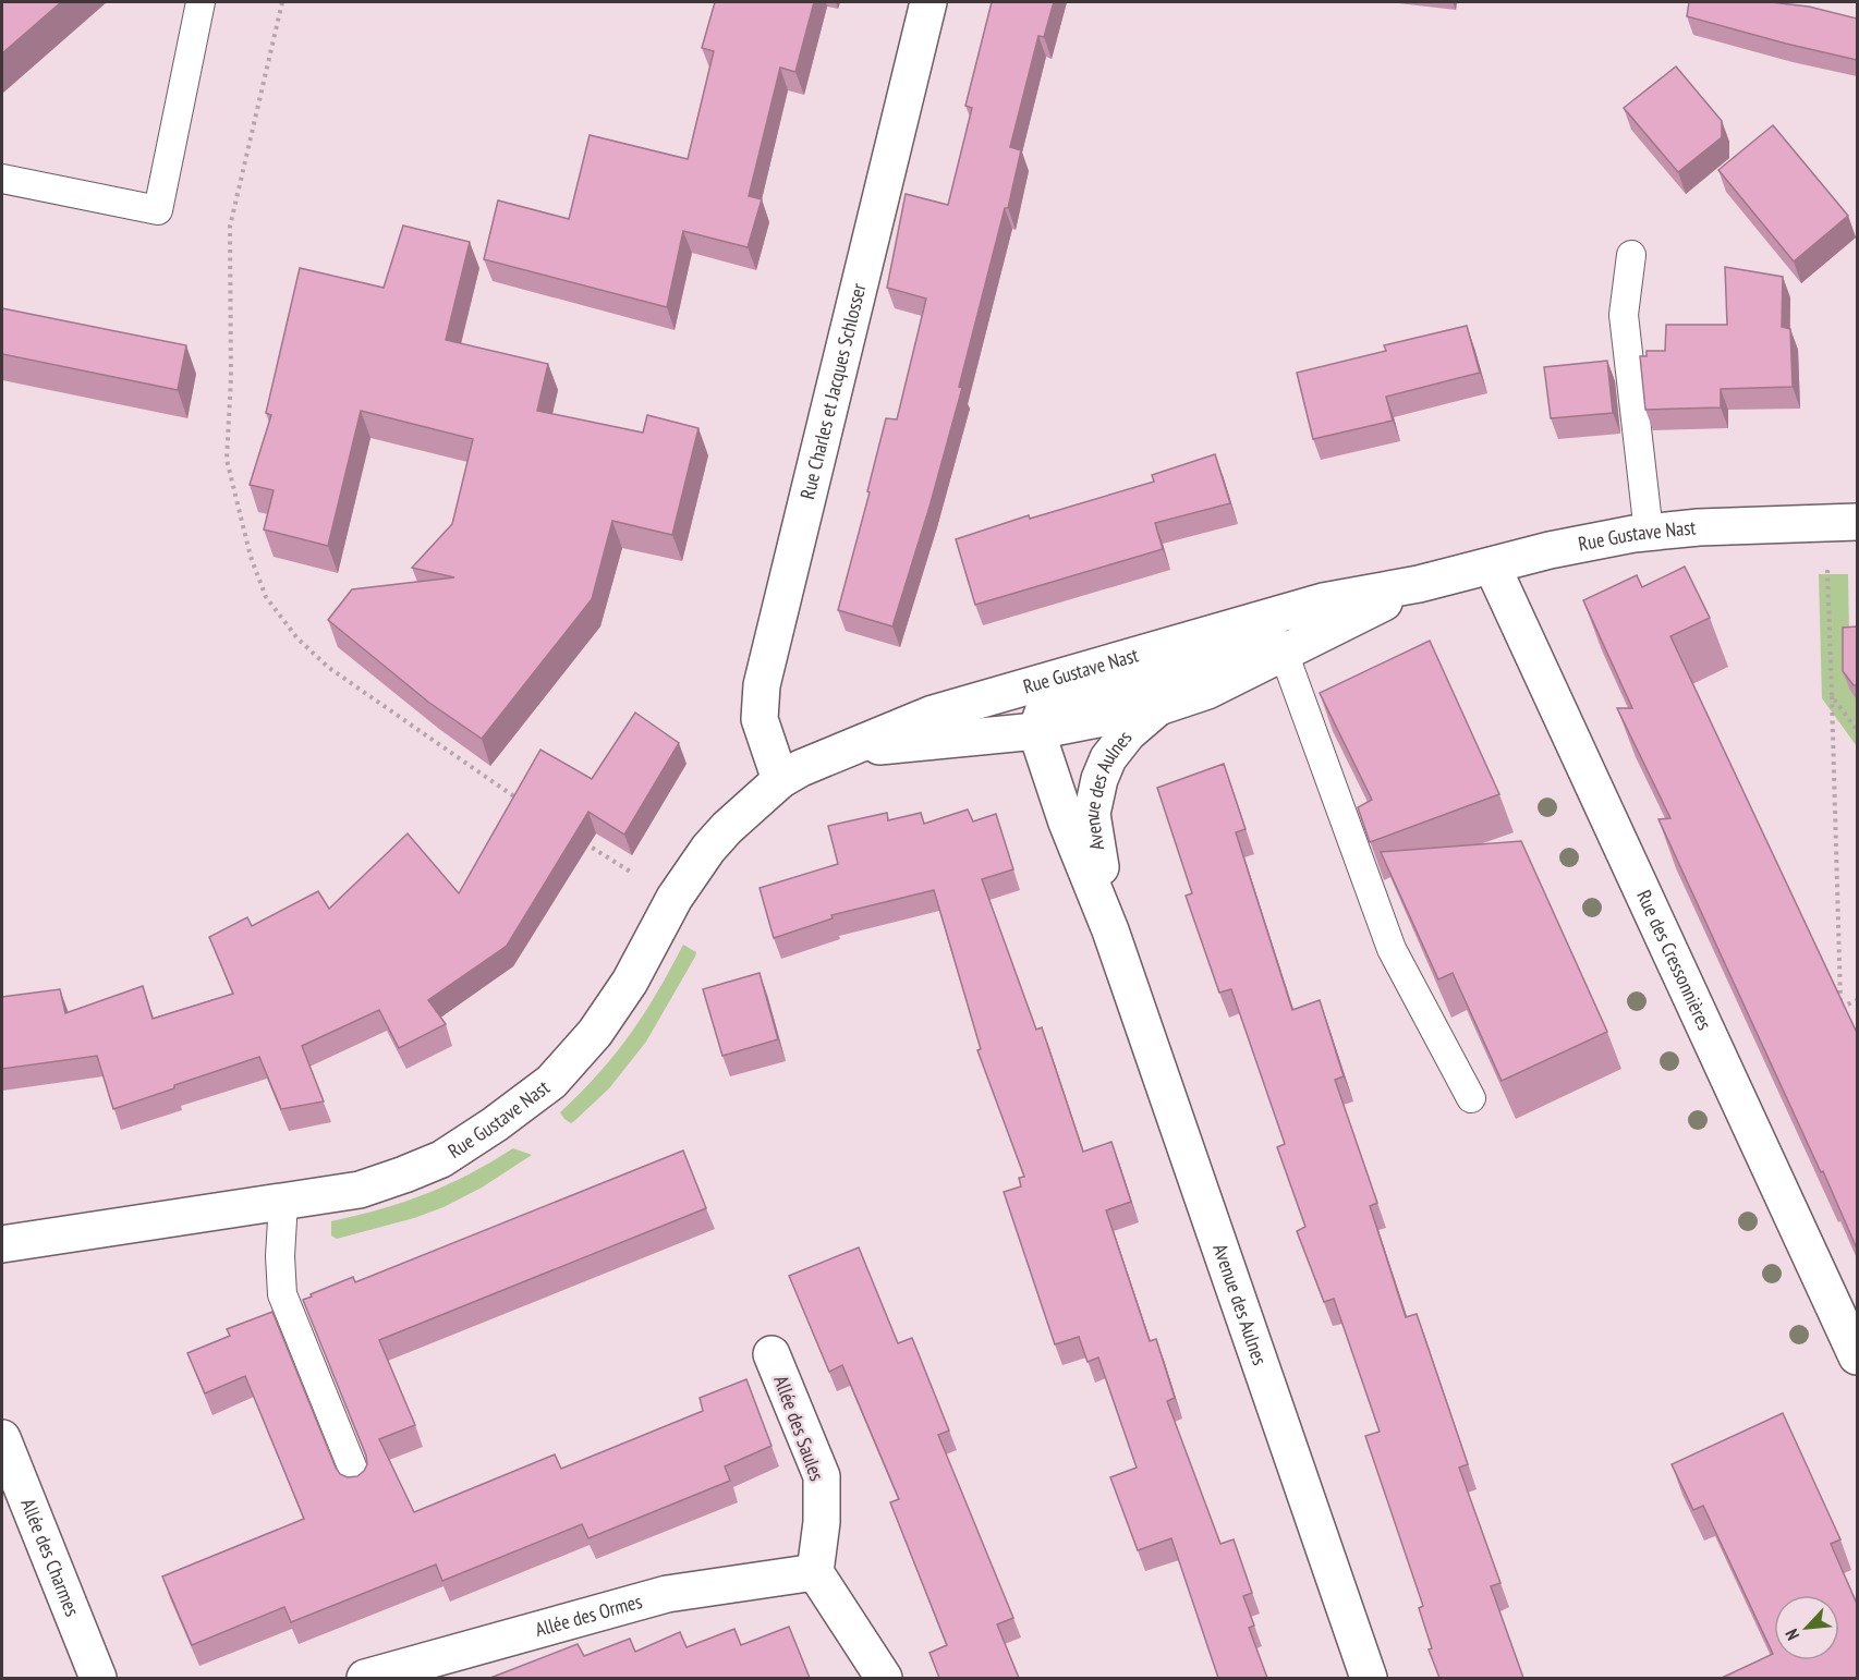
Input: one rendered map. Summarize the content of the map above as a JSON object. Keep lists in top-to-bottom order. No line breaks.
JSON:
{"streets":{"street":["Rue Charles et Jacques Schlosser","Rue Gustave Nast","Avenue des Aulnes","Rue des Cressonnières","Allée des Saules","Allée des Charmes","Allée des Ormes"]},"crossings":[["Rue Charles et Jacques Schlosser","Rue Gustave Nast"],["Rue Gustave Nast","Avenue des Aulnes"],["Rue Gustave Nast","Rue des Cressonnières"],["Allée des Saules","Allée des Ormes"]],"north":"bottom left"}
